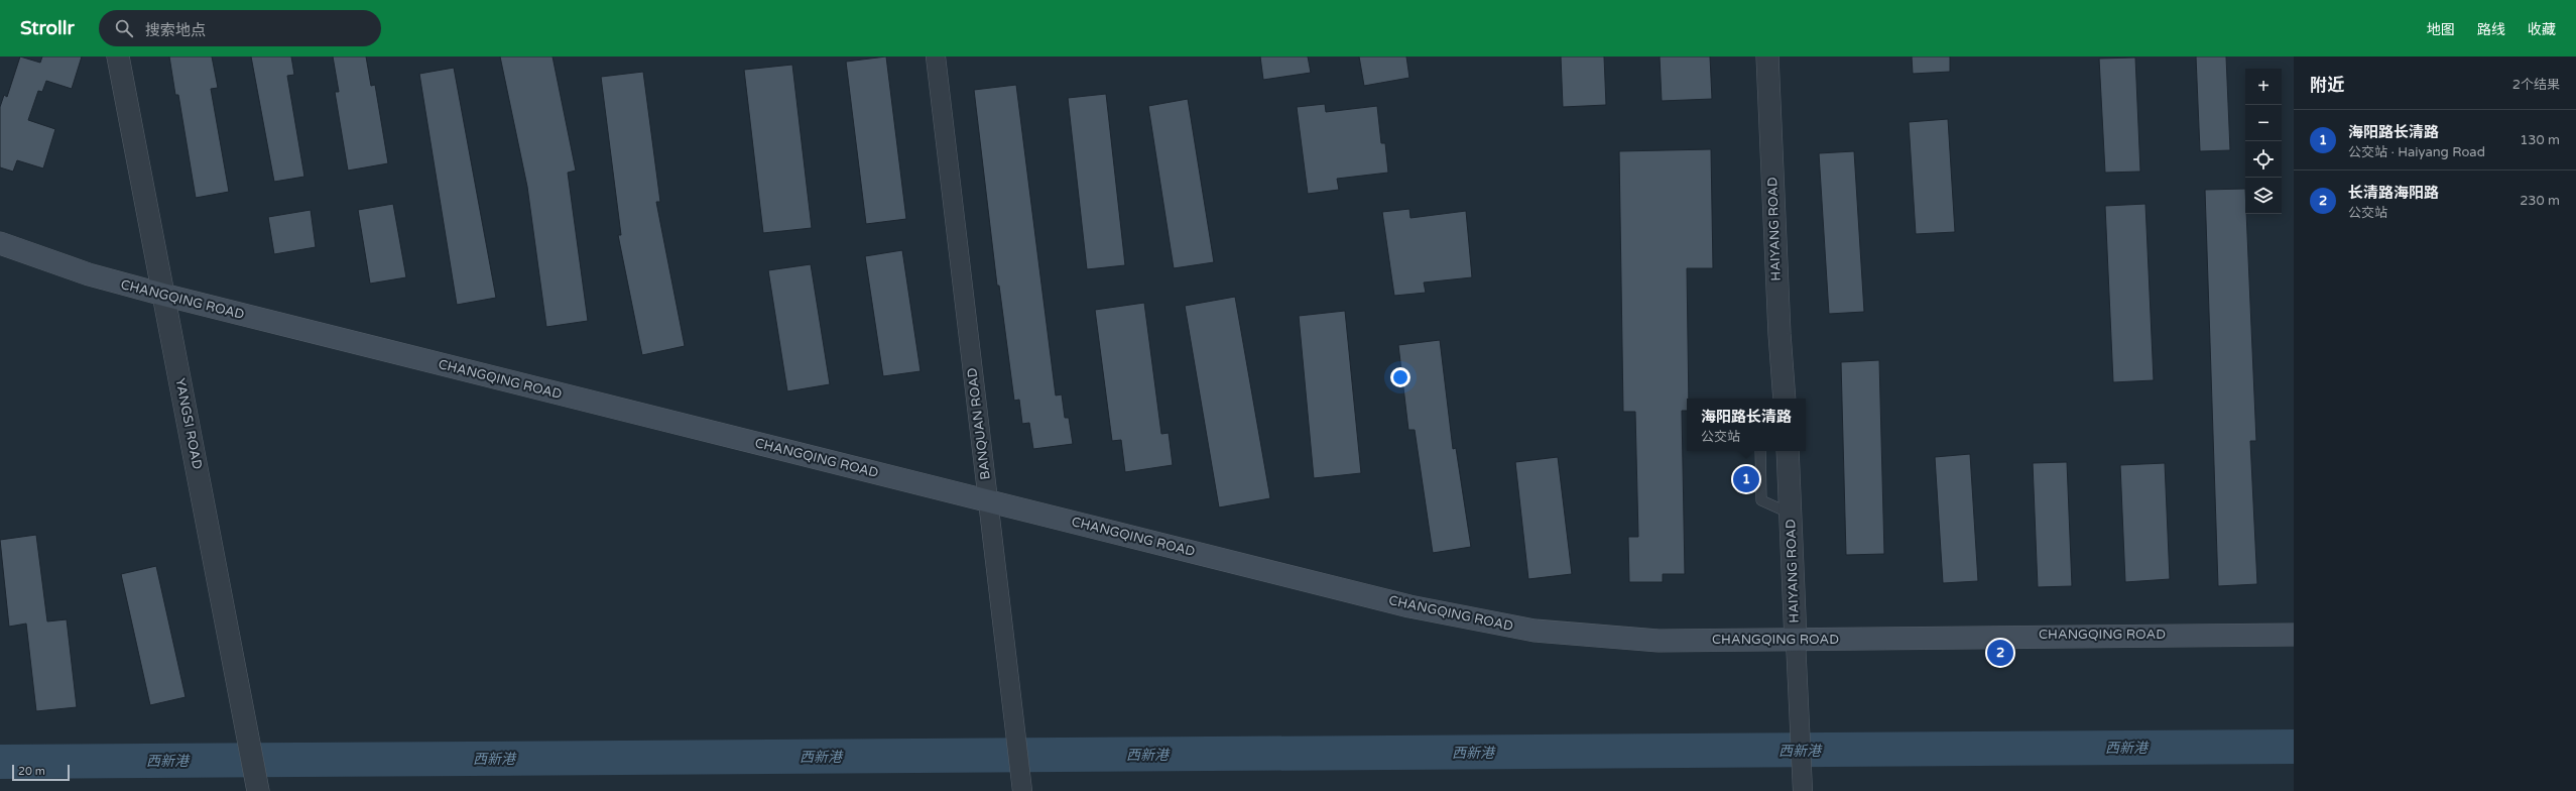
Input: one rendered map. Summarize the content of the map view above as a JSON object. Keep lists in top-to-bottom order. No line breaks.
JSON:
{"streets":{"main road":["CHANGQING ROAD"],"street":["HAIYANG ROAD","YANGSI ROAD","BANQUAN ROAD"]},"crossings":[["HAIYANG ROAD","CHANGQING ROAD"],["CHANGQING ROAD","YANGSI ROAD"],["CHANGQING ROAD","BANQUAN ROAD"]],"water":["西新港"],"scale_bar":"20 m","page":{"header":"Strollr","search":"搜索地点","nav":["地图","路线","收藏"],"heading":["附近","2个结果"],"map_buttons":["+","−"],"list":[{"mark":"1","name":"海阳路长清路","note":"公交站 · Haiyang Road","value":"130 m"},{"mark":"2","name":"长清路海阳路","note":"公交站","value":"230 m"}],"popup":["海阳路长清路","公交站"],"pins":["1","2"],"scale":"20 m"}}
